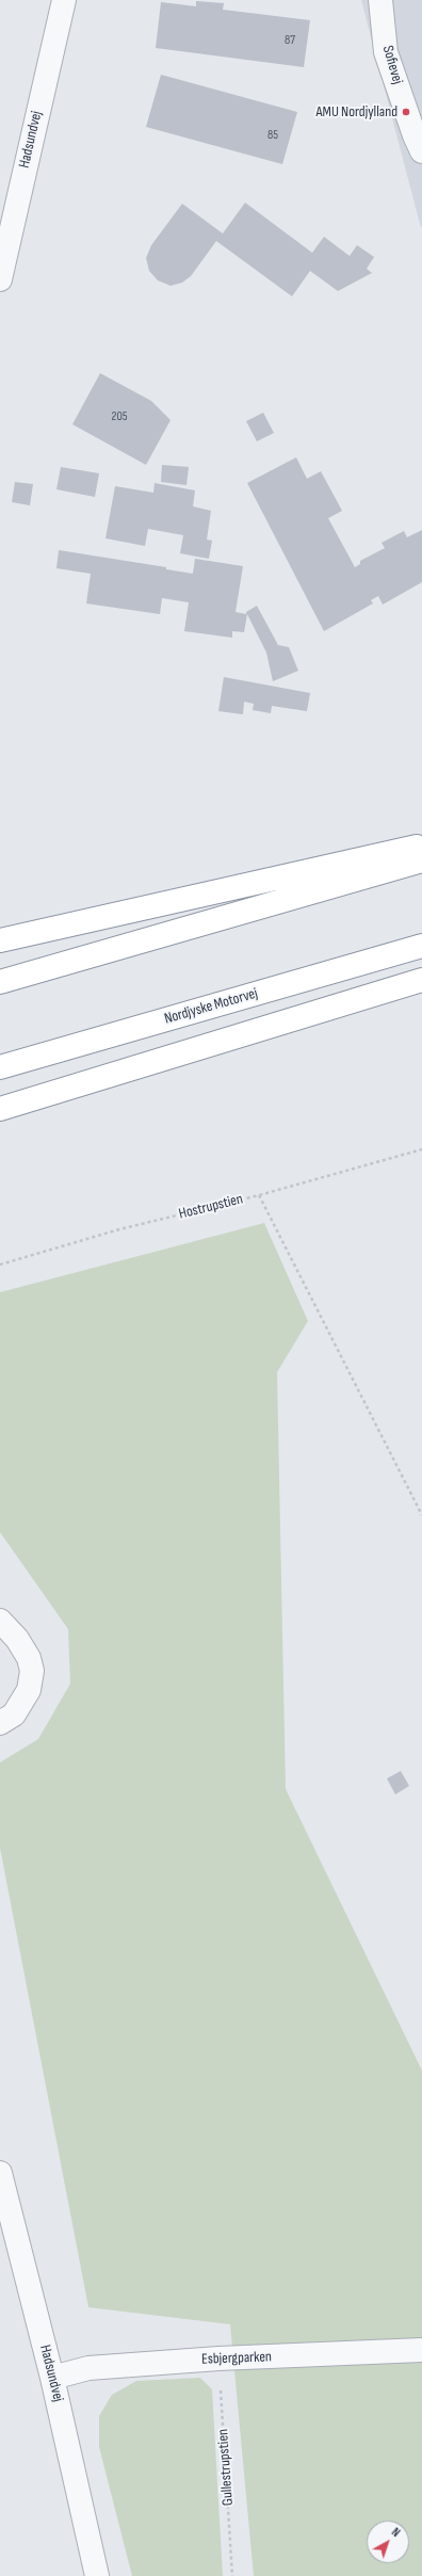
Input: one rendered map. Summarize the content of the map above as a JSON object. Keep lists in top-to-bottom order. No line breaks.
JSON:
{"streets":{"highway":["Nordjyske Motorvej"],"street":["Sofievej","Hadsundvej","Esbjergparken"],"path":["Hostrupstien","Gullestrupstien"]},"crossings":[["Hadsundvej","Esbjergparken"],["Esbjergparken","Gullestrupstien"]],"places":["AMU Nordjylland"],"house_numbers":["87","85","205"],"north":"top right"}
